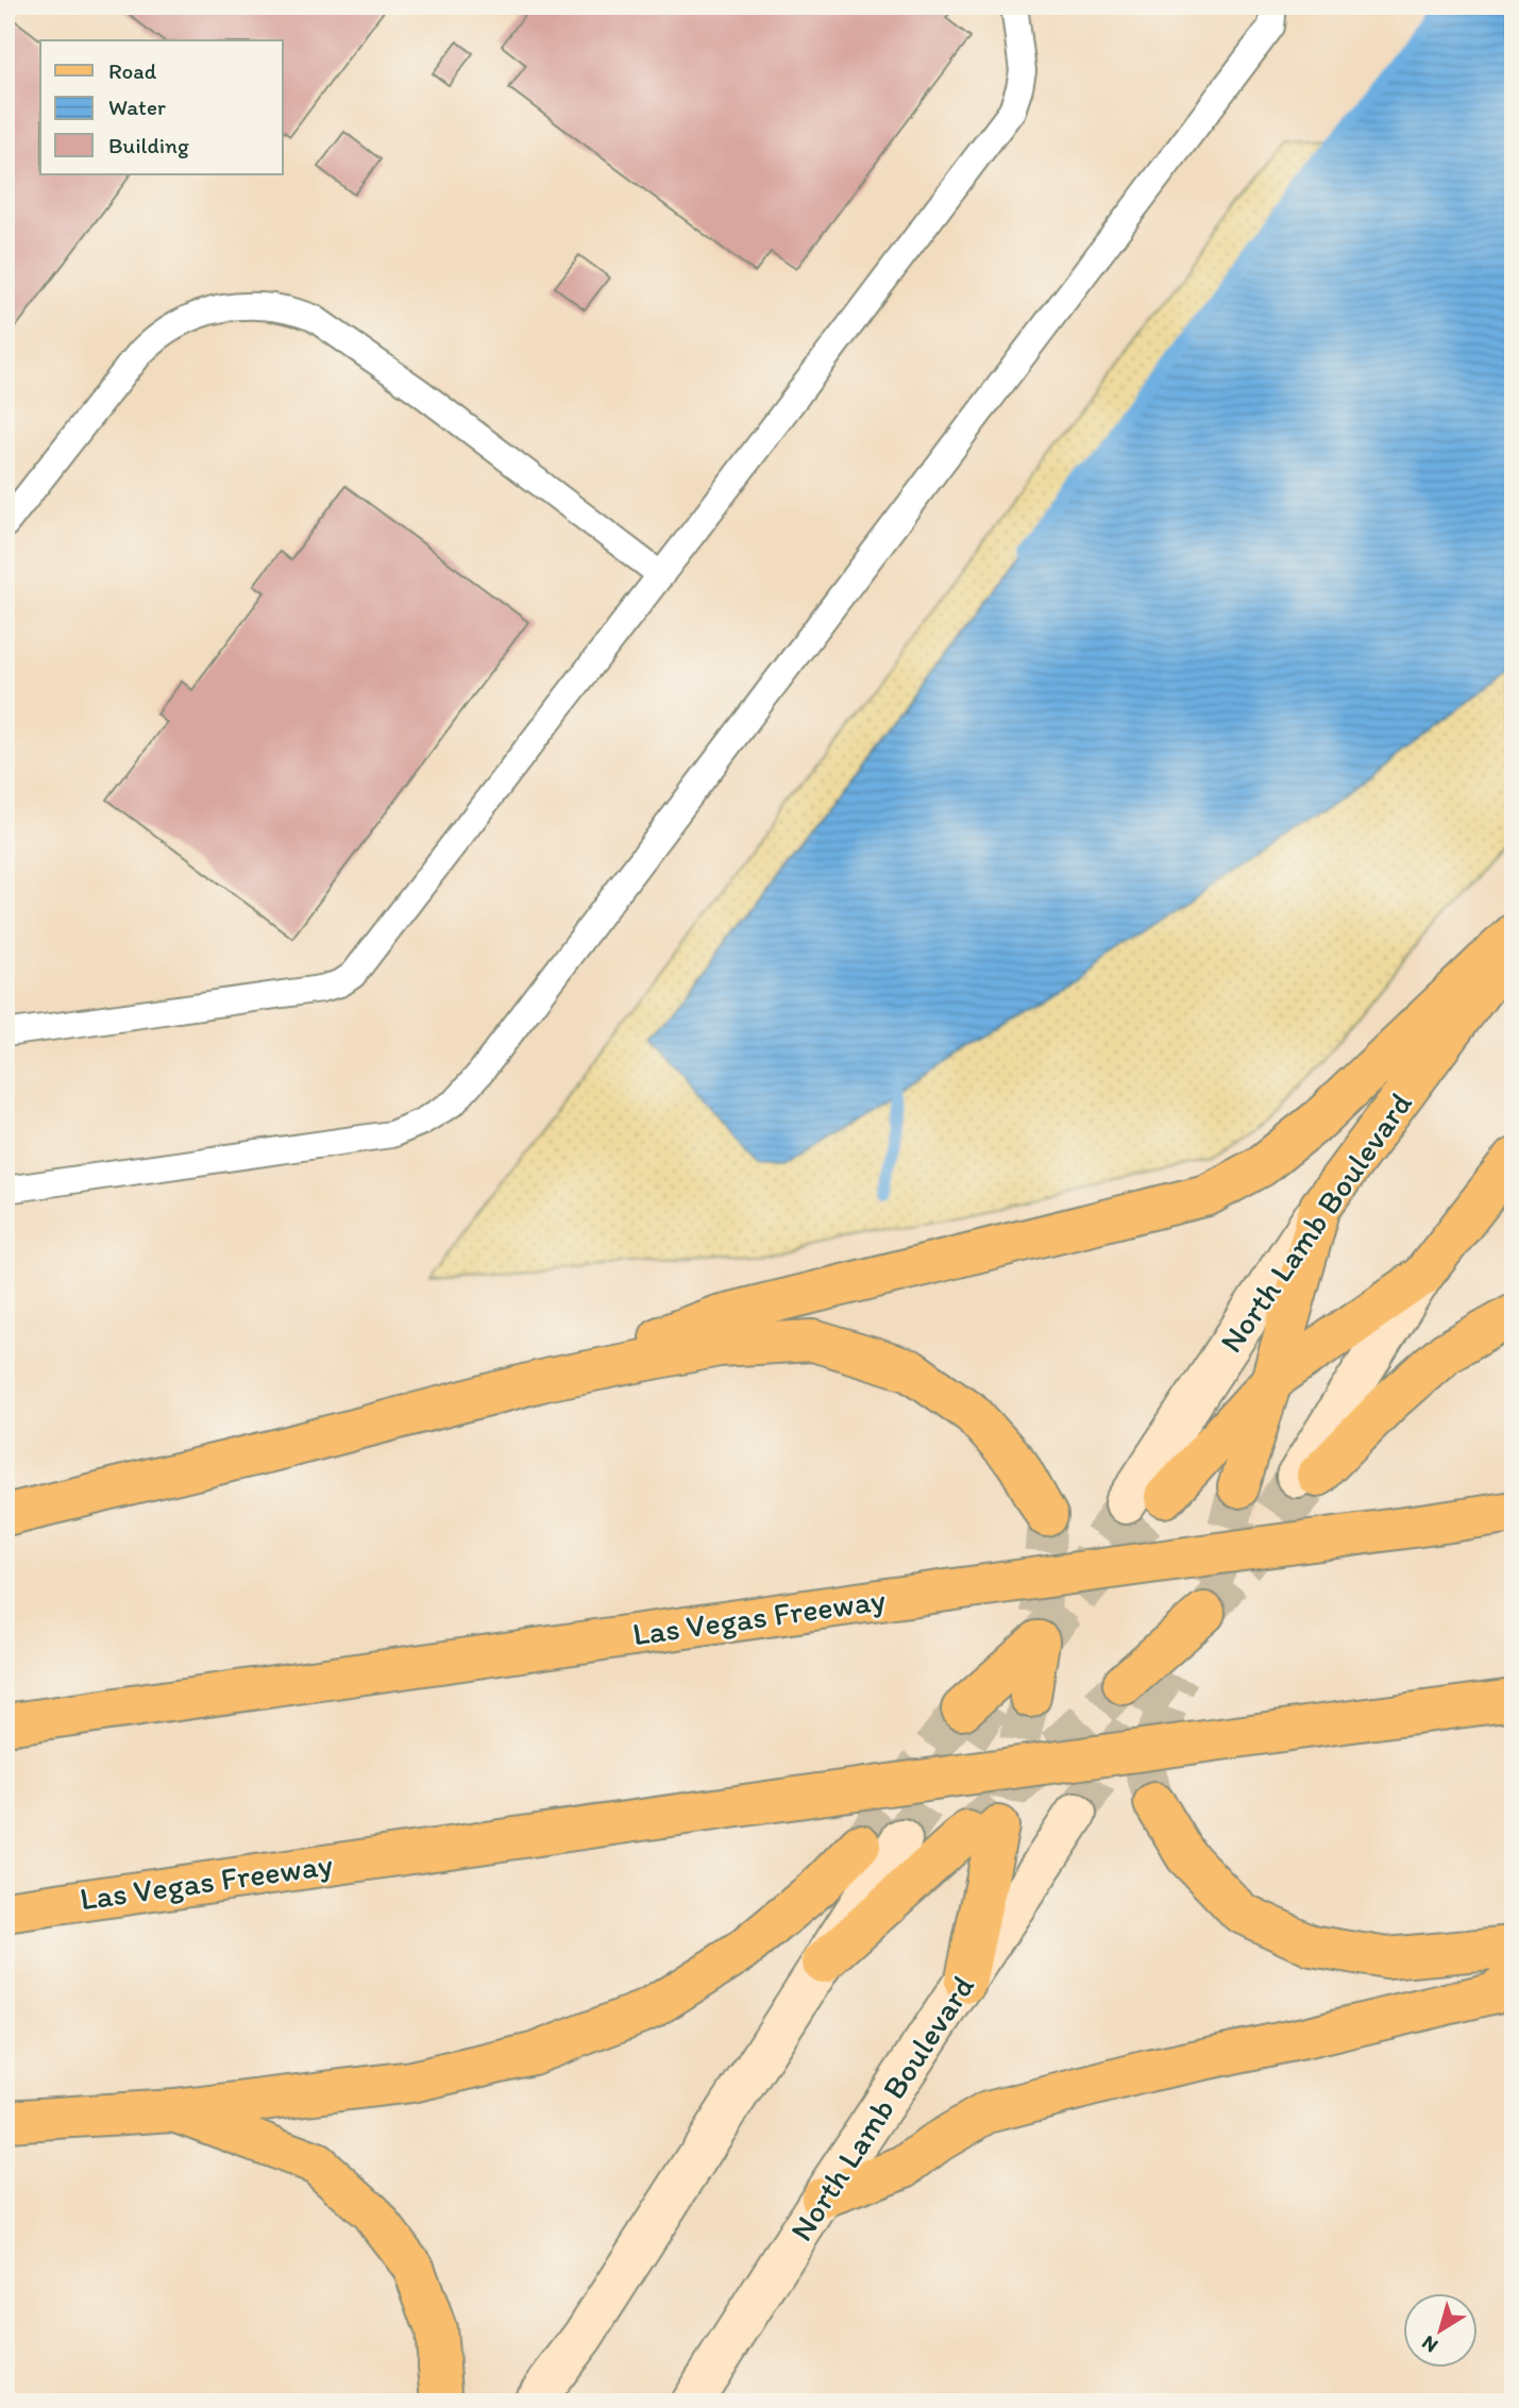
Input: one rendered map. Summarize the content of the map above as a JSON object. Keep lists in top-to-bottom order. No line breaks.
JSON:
{"streets":{"main road":["North Lamb Boulevard","Las Vegas Freeway"]},"legend":["Road","Water","Building"],"north":"bottom left"}
